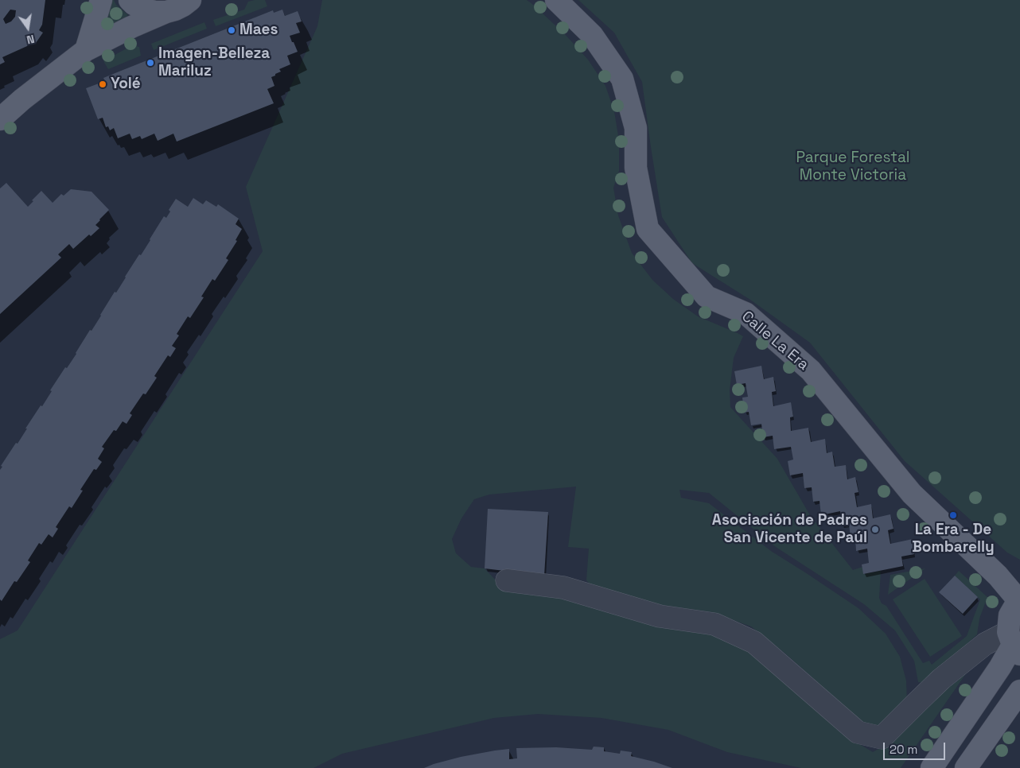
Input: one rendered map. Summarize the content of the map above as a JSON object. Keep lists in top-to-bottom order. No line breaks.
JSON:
{"streets":{"main road":["Calle La Era"]},"parks":["Parque Forestal Monte Victoria"],"places":["Maes","Imagen-Belleza Mariluz","Yolé","La Era - De Bombarelly","Asociación de Padres San Vicente de Paúl"],"scale_bar":"20 m","north":"bottom"}
